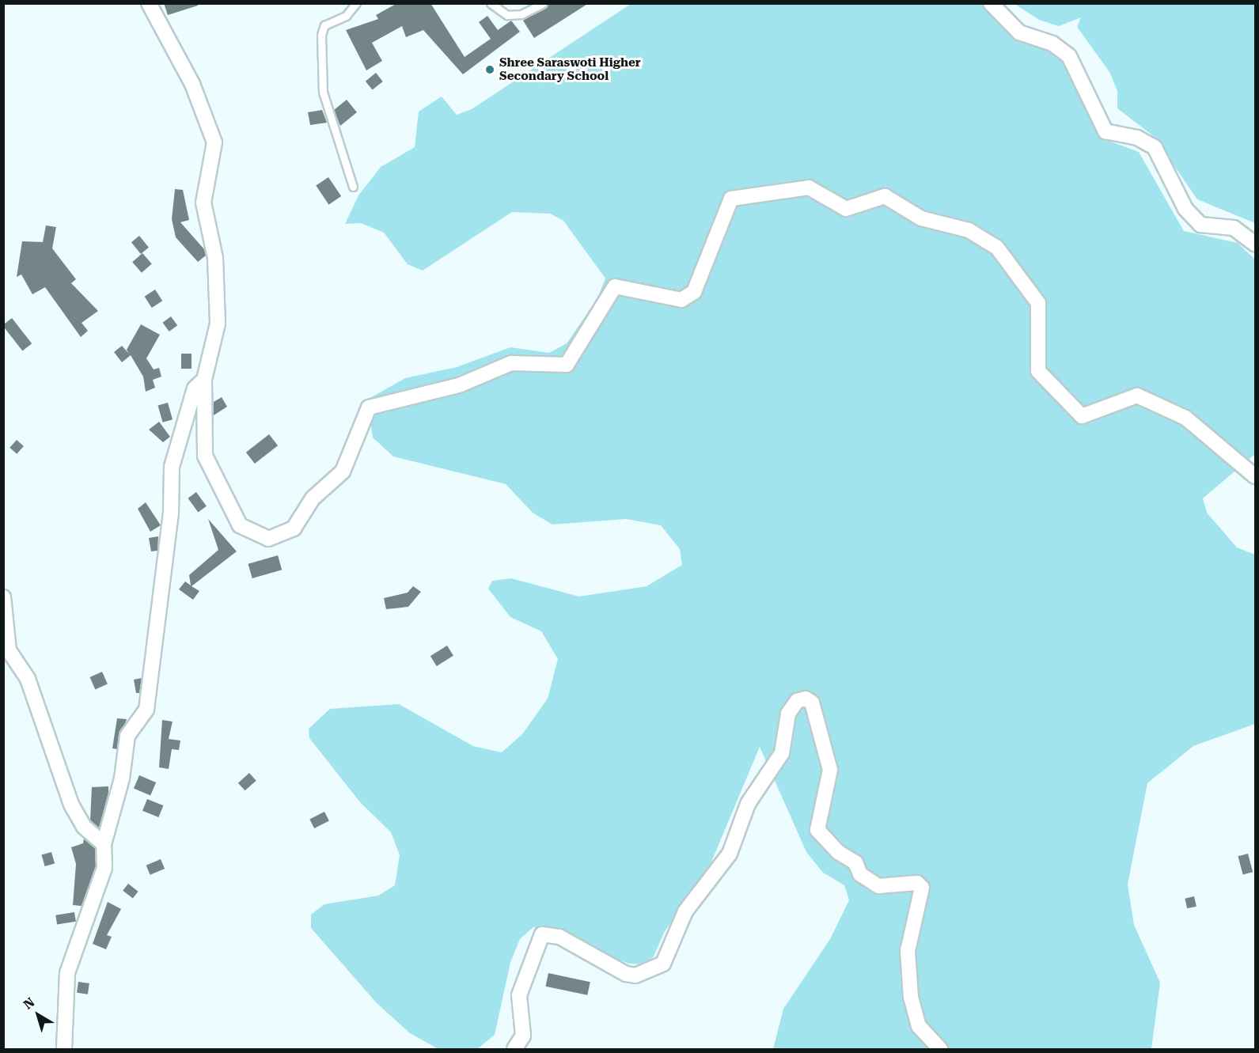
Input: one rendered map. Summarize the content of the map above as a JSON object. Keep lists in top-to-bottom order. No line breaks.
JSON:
{"places":["Shree Saraswoti Higher Secondary School"],"north":"top left"}
